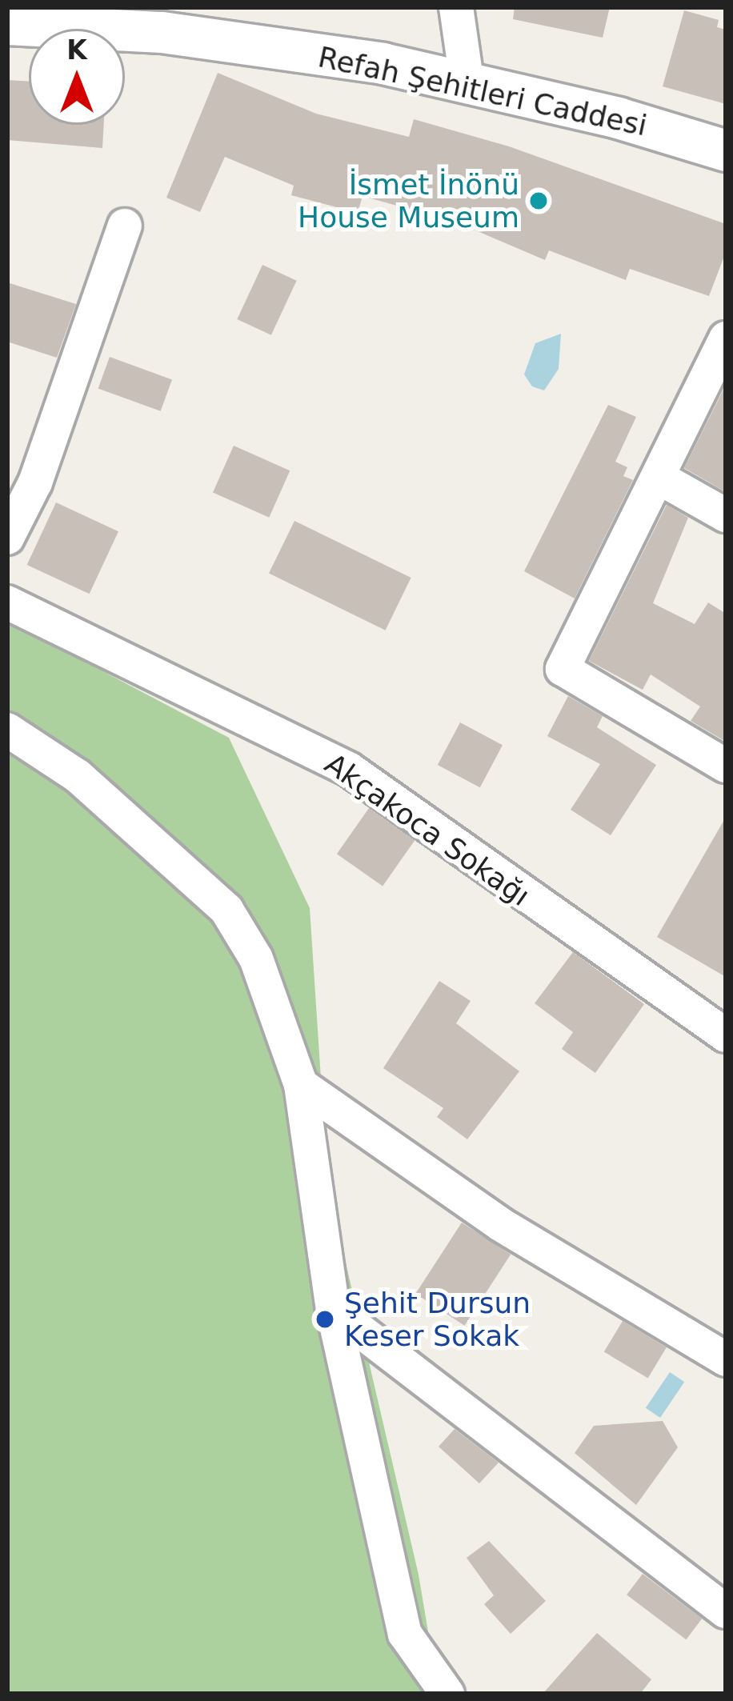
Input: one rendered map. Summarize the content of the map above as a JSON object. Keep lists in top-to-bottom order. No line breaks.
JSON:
{"streets":{"street":["Refah Şehitleri Caddesi","Akçakoca Sokağı"]},"places":["İsmet İnönü House Museum","Şehit Dursun Keser Sokak"],"north":"top"}
